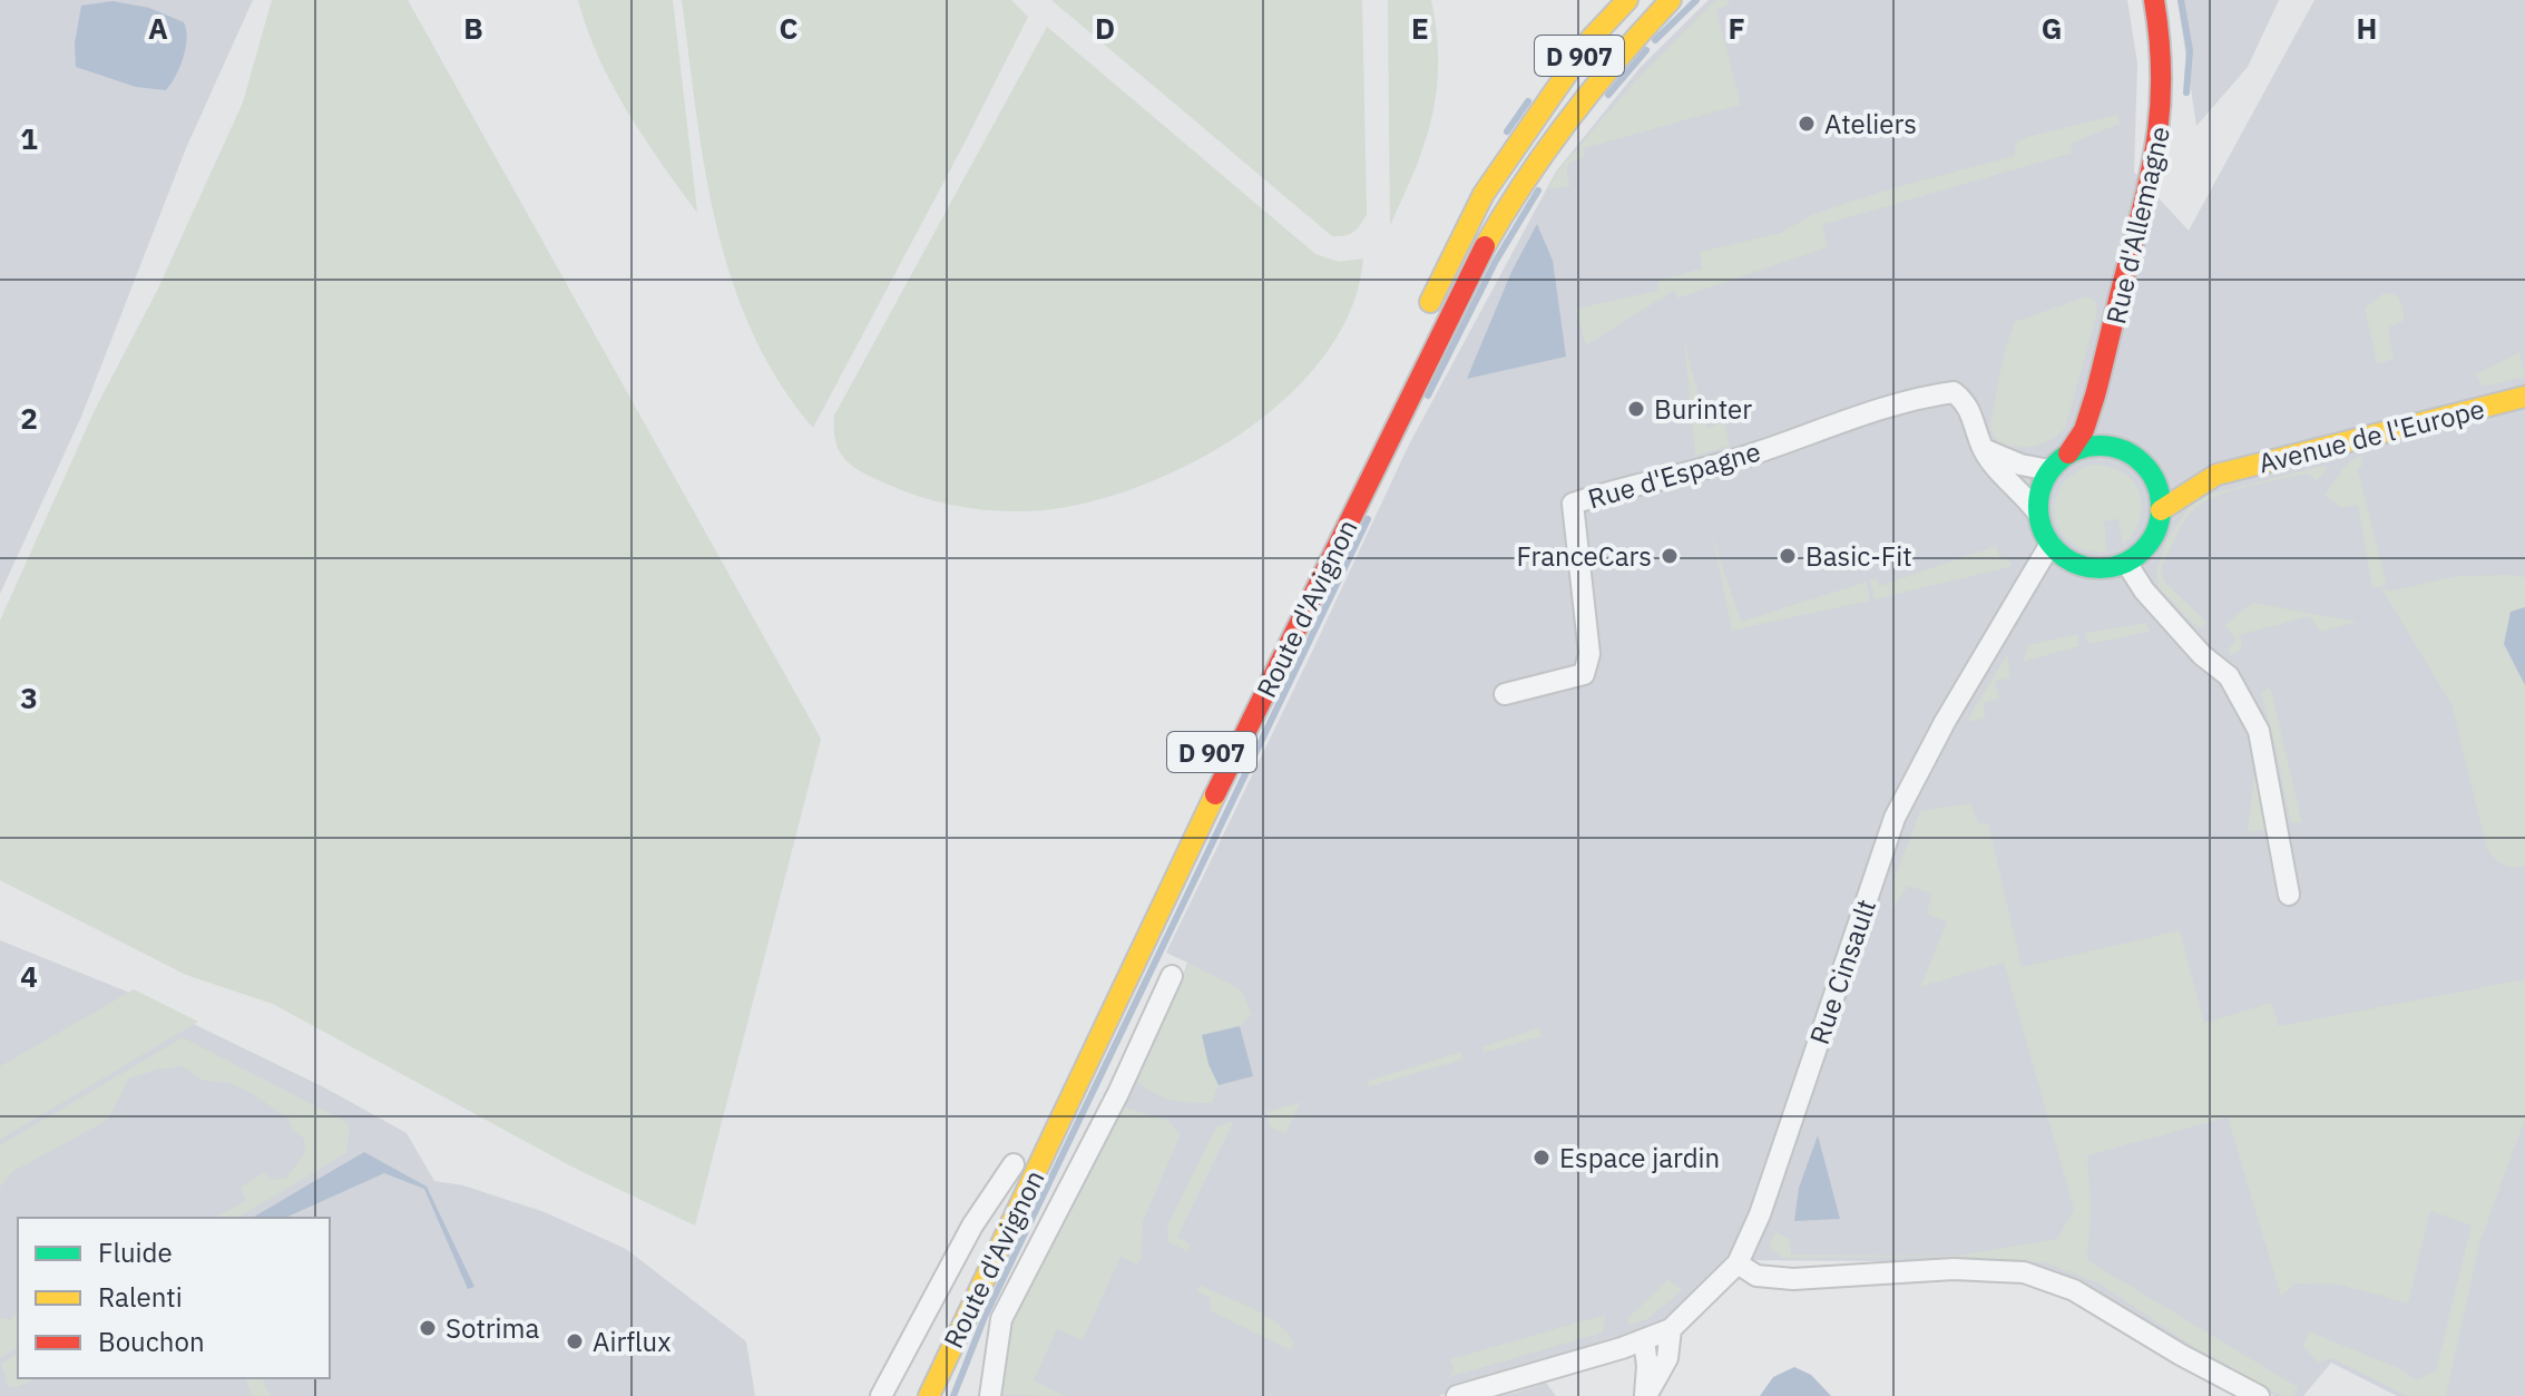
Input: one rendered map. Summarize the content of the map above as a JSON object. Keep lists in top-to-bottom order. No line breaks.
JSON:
{"streets":{"main road":["D 907","Rue d'Allemagne","Avenue de l'Europe","Route d'Avignon"],"street":["Rue d'Espagne","Rue Cinsault"]},"crossings":[["Rue d'Allemagne","Avenue de l'Europe"],["Rue d'Allemagne","Rue d'Espagne"],["Rue d'Allemagne","Rue Cinsault"],["Avenue de l'Europe","Rue d'Espagne"],["Avenue de l'Europe","Rue Cinsault"],["Rue d'Espagne","Rue Cinsault"]],"places":["Ateliers","Burinter","FranceCars","Basic-Fit","Espace jardin","Sotrima","Airflux"],"legend":["Fluide","Ralenti","Bouchon"],"grid":{"columns":["A","B","C","D","E","F","G","H"],"rows":["1","2","3","4"]}}
